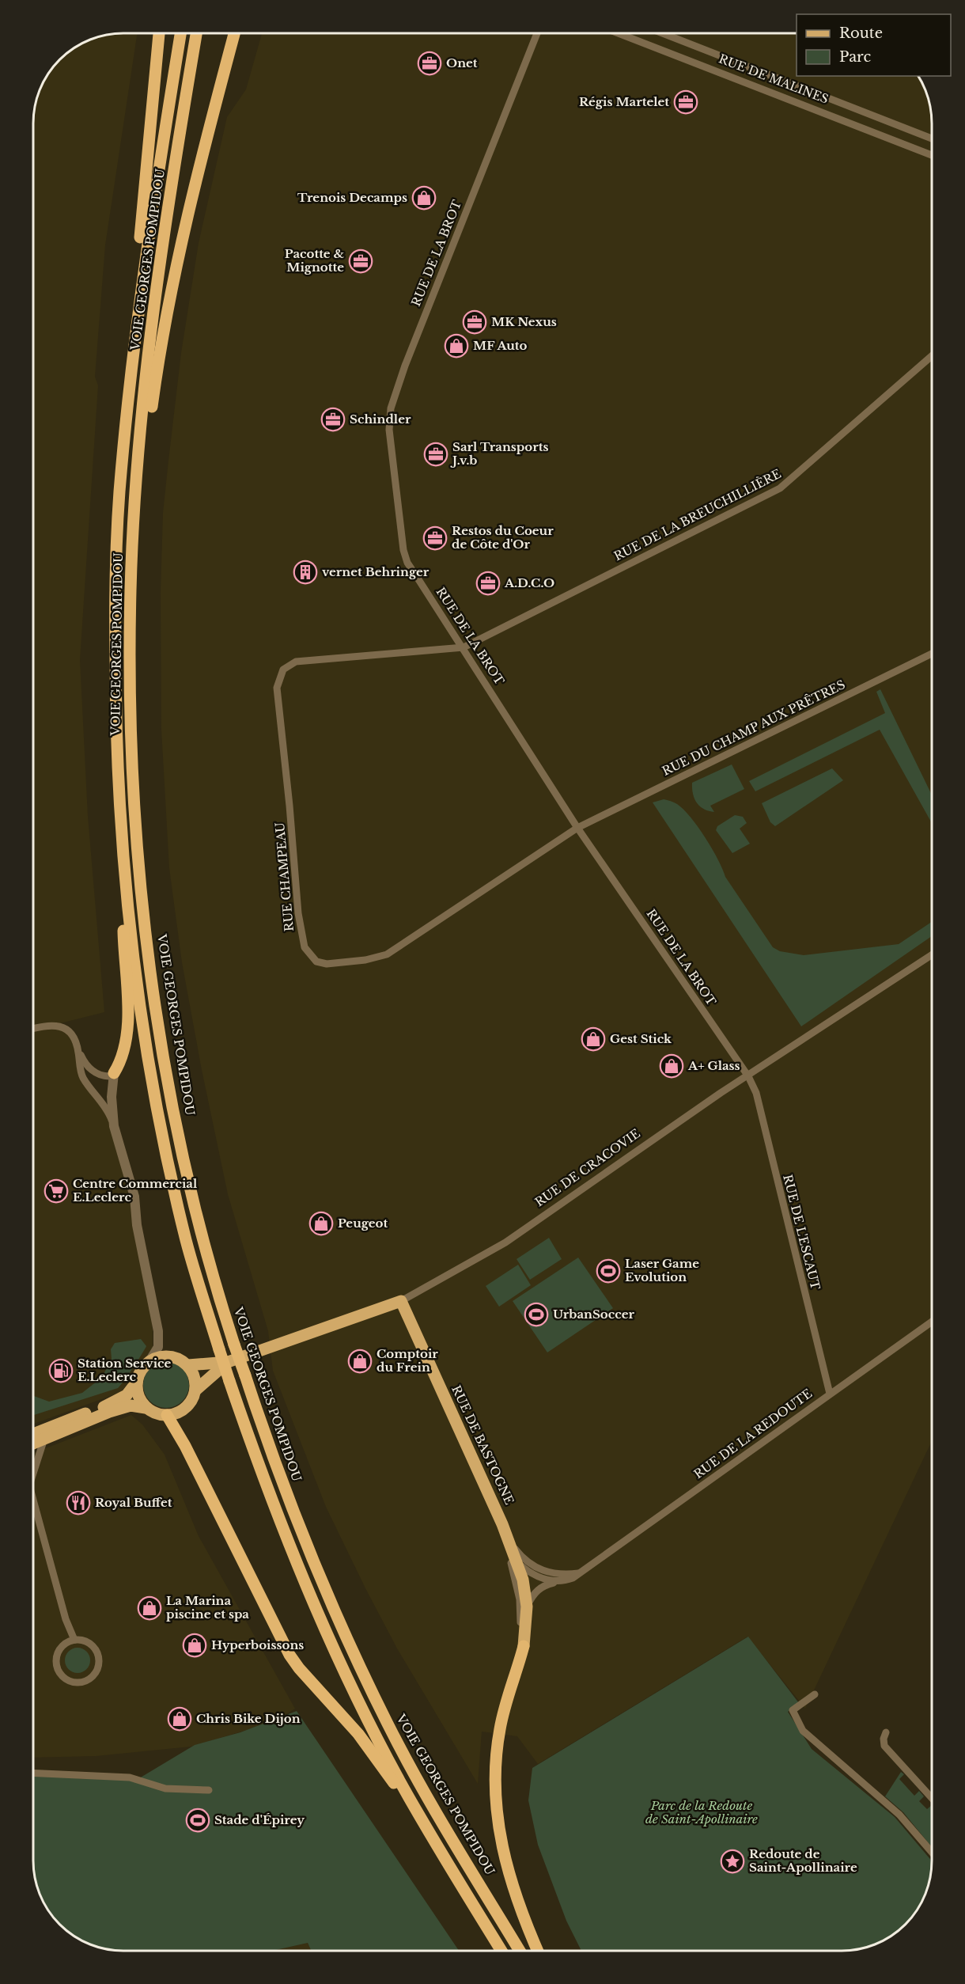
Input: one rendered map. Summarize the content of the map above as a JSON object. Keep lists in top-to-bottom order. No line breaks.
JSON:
{"streets":{"highway":["VOIE GEORGES POMPIDOU"],"main road":["RUE DE CRACOVIE","RUE DE BASTOGNE"],"street":["RUE DE MALINES","RUE DE LA BROT","RUE DE LA BREUCHILLIÈRE","RUE DU CHAMP AUX PRÊTRES","RUE CHAMPEAU","RUE DE L'ESCAUT","RUE DE LA REDOUTE"]},"crossings":[["RUE DE LA BROT","RUE DE LA BREUCHILLIÈRE"],["RUE DE LA BROT","RUE DU CHAMP AUX PRÊTRES"],["RUE DE LA BROT","RUE CHAMPEAU"],["RUE DE LA BROT","RUE DE CRACOVIE"],["RUE DE LA BROT","RUE DE L'ESCAUT"],["RUE DE LA BREUCHILLIÈRE","RUE CHAMPEAU"],["RUE DU CHAMP AUX PRÊTRES","RUE CHAMPEAU"],["RUE DE CRACOVIE","RUE DE L'ESCAUT"],["RUE DE CRACOVIE","RUE DE BASTOGNE"],["RUE DE L'ESCAUT","RUE DE LA REDOUTE"],["RUE DE LA REDOUTE","RUE DE BASTOGNE"]],"parks":["Parc de la Redoute de Saint-Apollinaire"],"places":{"office":["Onet","Régis Martelet","Pacotte & Mignotte","MK Nexus","Schindler","Sarl Transports J.v.b","Restos du Coeur de Côte d'Or","A.D.C.O"],"shop":["Trenois Decamps","MF Auto","Gest Stick","A+ Glass","Peugeot","Comptoir du Frein","La Marina piscine et spa","Hyperboissons","Chris Bike Dijon"],"building":["vernet Behringer"],"supermarket":["Centre Commercial E.Leclerc"],"sports":["Laser Game Evolution","UrbanSoccer","Stade d'Épirey"],"fuel station":["Station Service E.Leclerc"],"restaurant":["Royal Buffet"],"place":["Redoute de Saint-Apollinaire"]},"legend":["Route","Parc"]}
